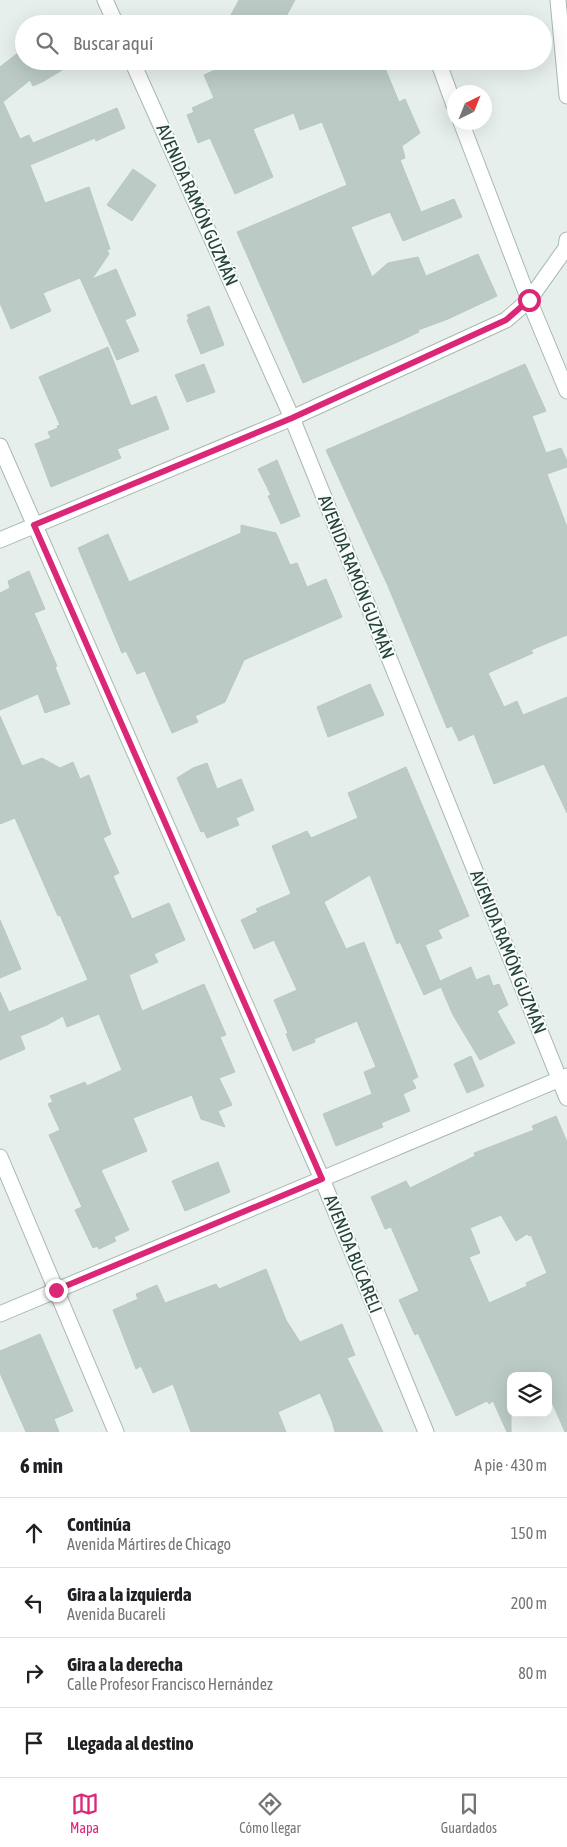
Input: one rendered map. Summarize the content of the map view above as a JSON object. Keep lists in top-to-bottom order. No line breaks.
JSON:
{"streets":{"street":["AVENIDA RAMÓN GUZMÁN","AVENIDA BUCARELI"]},"north":"top right","page":{"search":"Buscar aquí","heading":["6 min","A pie · 430 m"],"list":[["Continúa","Avenida Mártires de Chicago","150 m"],["Gira a la izquierda","Avenida Bucareli","200 m"],["Gira a la derecha","Calle Profesor Francisco Hernández","80 m"],"Llegada al destino"],"nav":["Mapa","Cómo llegar","Guardados"]}}
